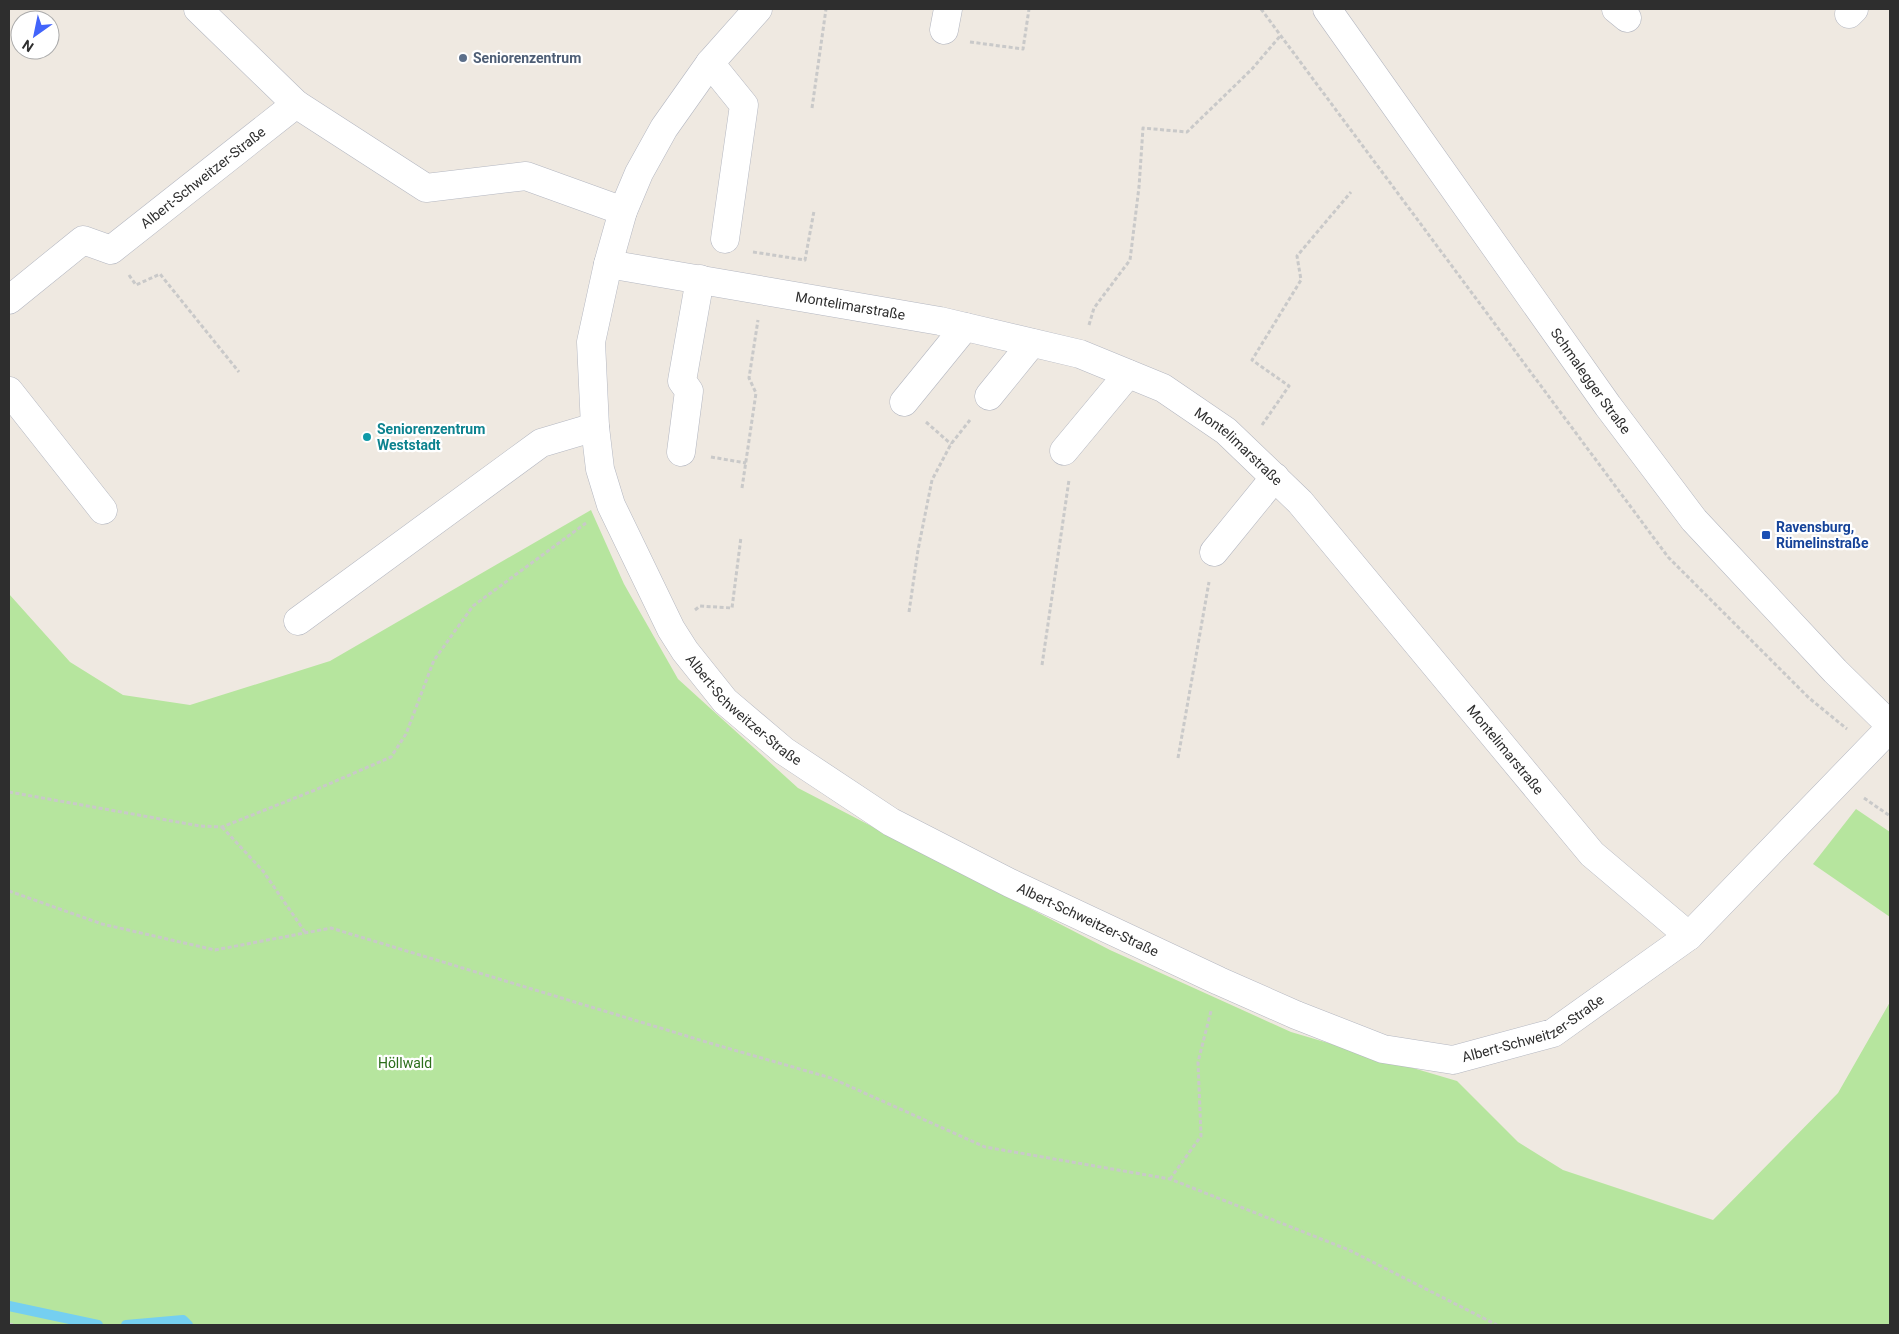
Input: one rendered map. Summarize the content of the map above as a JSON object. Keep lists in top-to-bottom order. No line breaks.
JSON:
{"streets":{"street":["Albert-Schweitzer-Straße","Montelimarstraße","Schmalegger Straße"]},"crossings":[["Albert-Schweitzer-Straße","Montelimarstraße"],["Albert-Schweitzer-Straße","Schmalegger Straße"]],"parks":["Höllwald"],"places":{"other":["Seniorenzentrum","Seniorenzentrum Weststadt"],"transit":["Ravensburg, Rümelinstraße"]},"north":"bottom left"}
